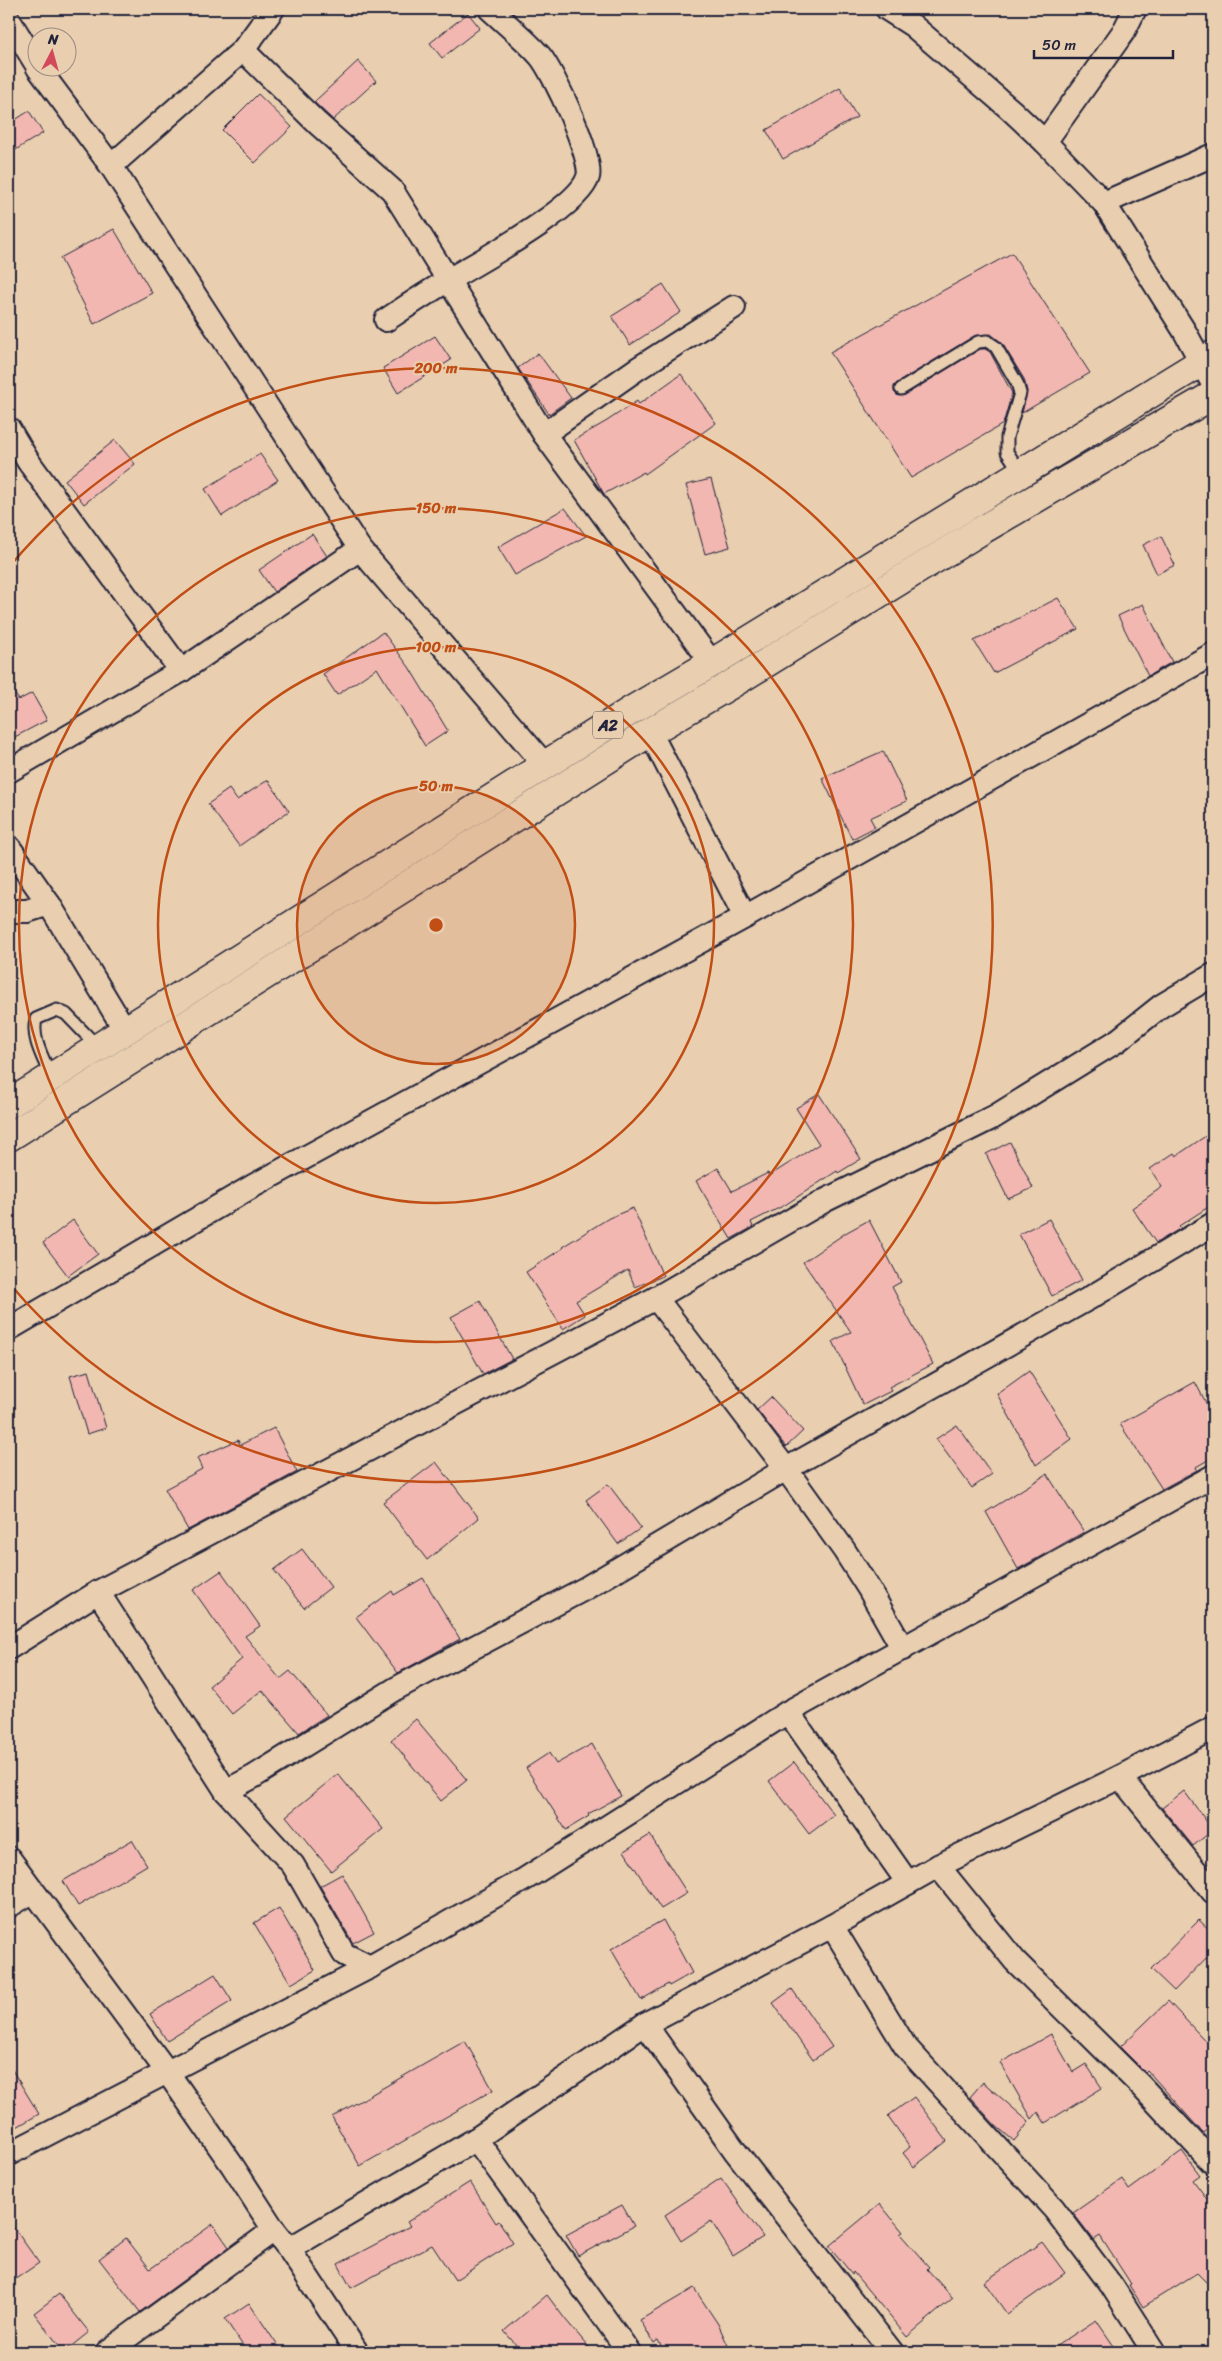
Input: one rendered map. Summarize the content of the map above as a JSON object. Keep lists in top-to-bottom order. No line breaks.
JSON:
{"streets":{"highway":["A2"]},"scale_bar":"50 m","north":"top","rings":["200 m","150 m","100 m","50 m"]}
